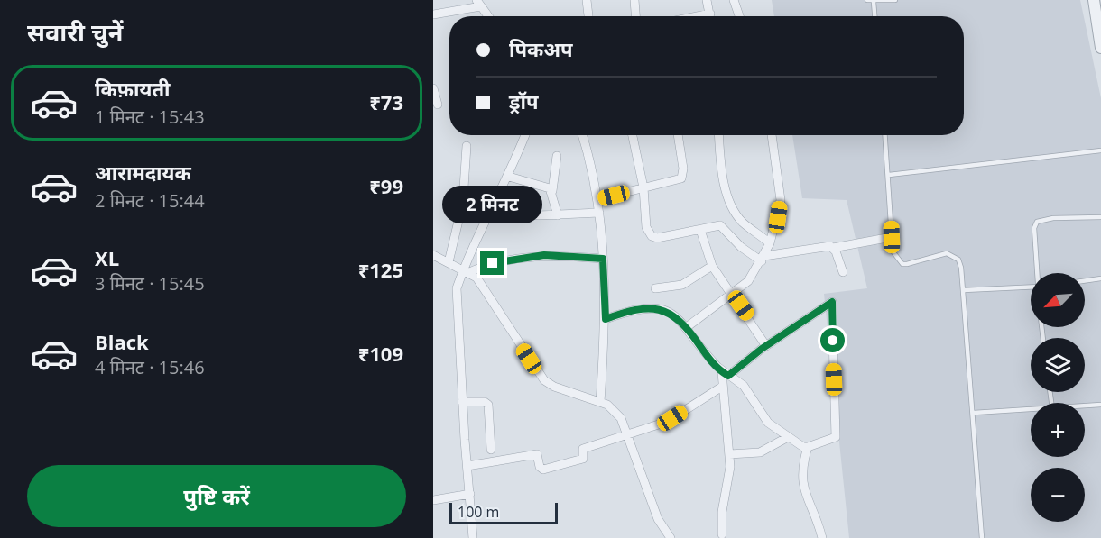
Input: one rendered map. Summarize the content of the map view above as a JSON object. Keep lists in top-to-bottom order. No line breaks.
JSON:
{"scale_bar":"100 m","north":"bottom left","page":{"heading":"सवारी चुनें","banner":["पिकअप","ड्रॉप"],"list":[{"name":"किफ़ायती","note":"1 मिनट · 15:43","value":"₹73"},{"name":"आरामदायक","note":"2 मिनट · 15:44","value":"₹99"},{"name":"XL","note":"3 मिनट · 15:45","value":"₹125"},{"name":"Black","note":"4 मिनट · 15:46","value":"₹109"}],"bubble":"2 मिनट","map_buttons":["+","−"],"buttons":"पुष्टि करें","scale":"100 m"}}
